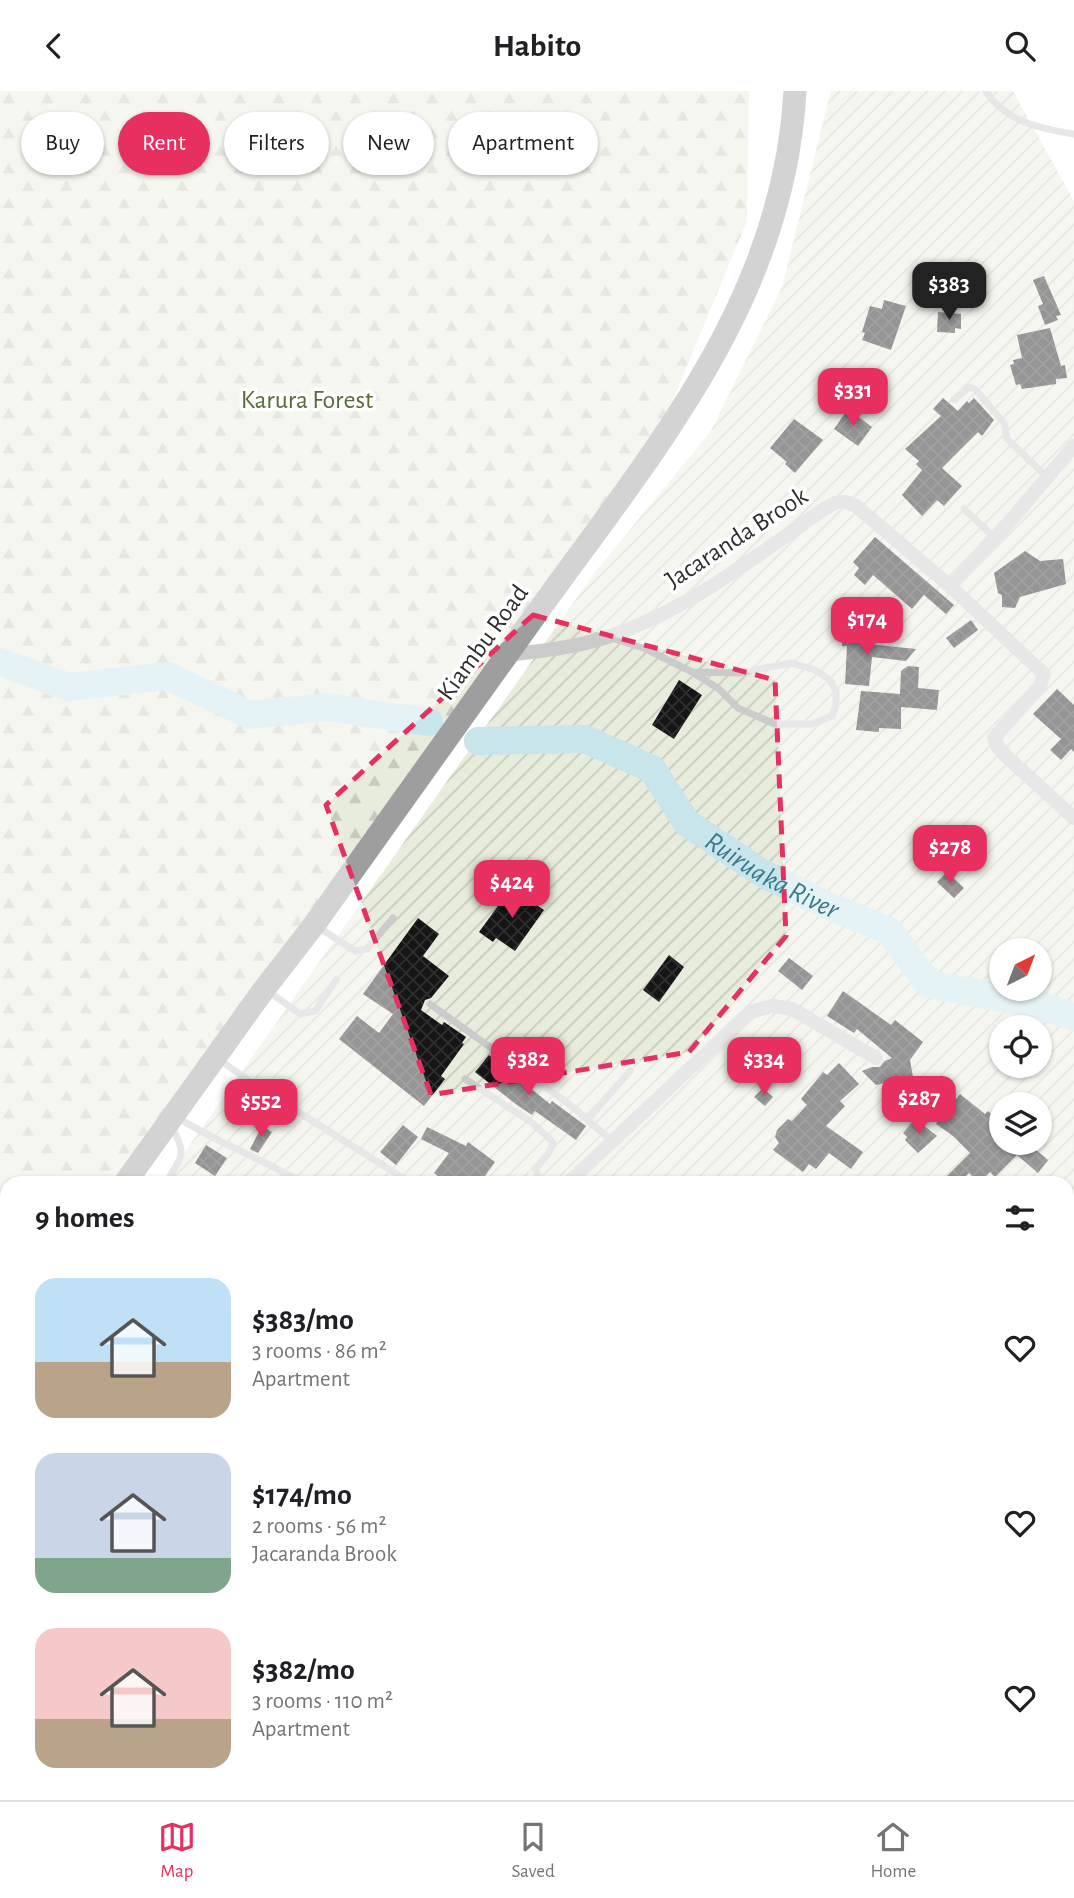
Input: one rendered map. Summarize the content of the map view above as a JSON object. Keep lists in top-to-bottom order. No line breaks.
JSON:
{"streets":{"highway":["Kiambu Road"],"street":["Jacaranda Brook"]},"crossings":[["Jacaranda Brook","Kiambu Road"]],"water":["Ruiruaka River"],"parks":["Karura Forest"],"north":"top right","page":{"header":"Habito","chip":["Buy","Rent","Filters","New","Apartment"],"price":["$383","$331","$174","$278","$424","$382","$334","$287","$552"],"heading":"9 homes","list":[{"name":"$383/mo","note":"3 rooms · 86 m² · Apartment"},{"name":"$174/mo","note":"2 rooms · 56 m² · Jacaranda Brook"},{"name":"$382/mo","note":"3 rooms · 110 m² · Apartment"}],"tabs":["Map","Saved","Home"]}}
